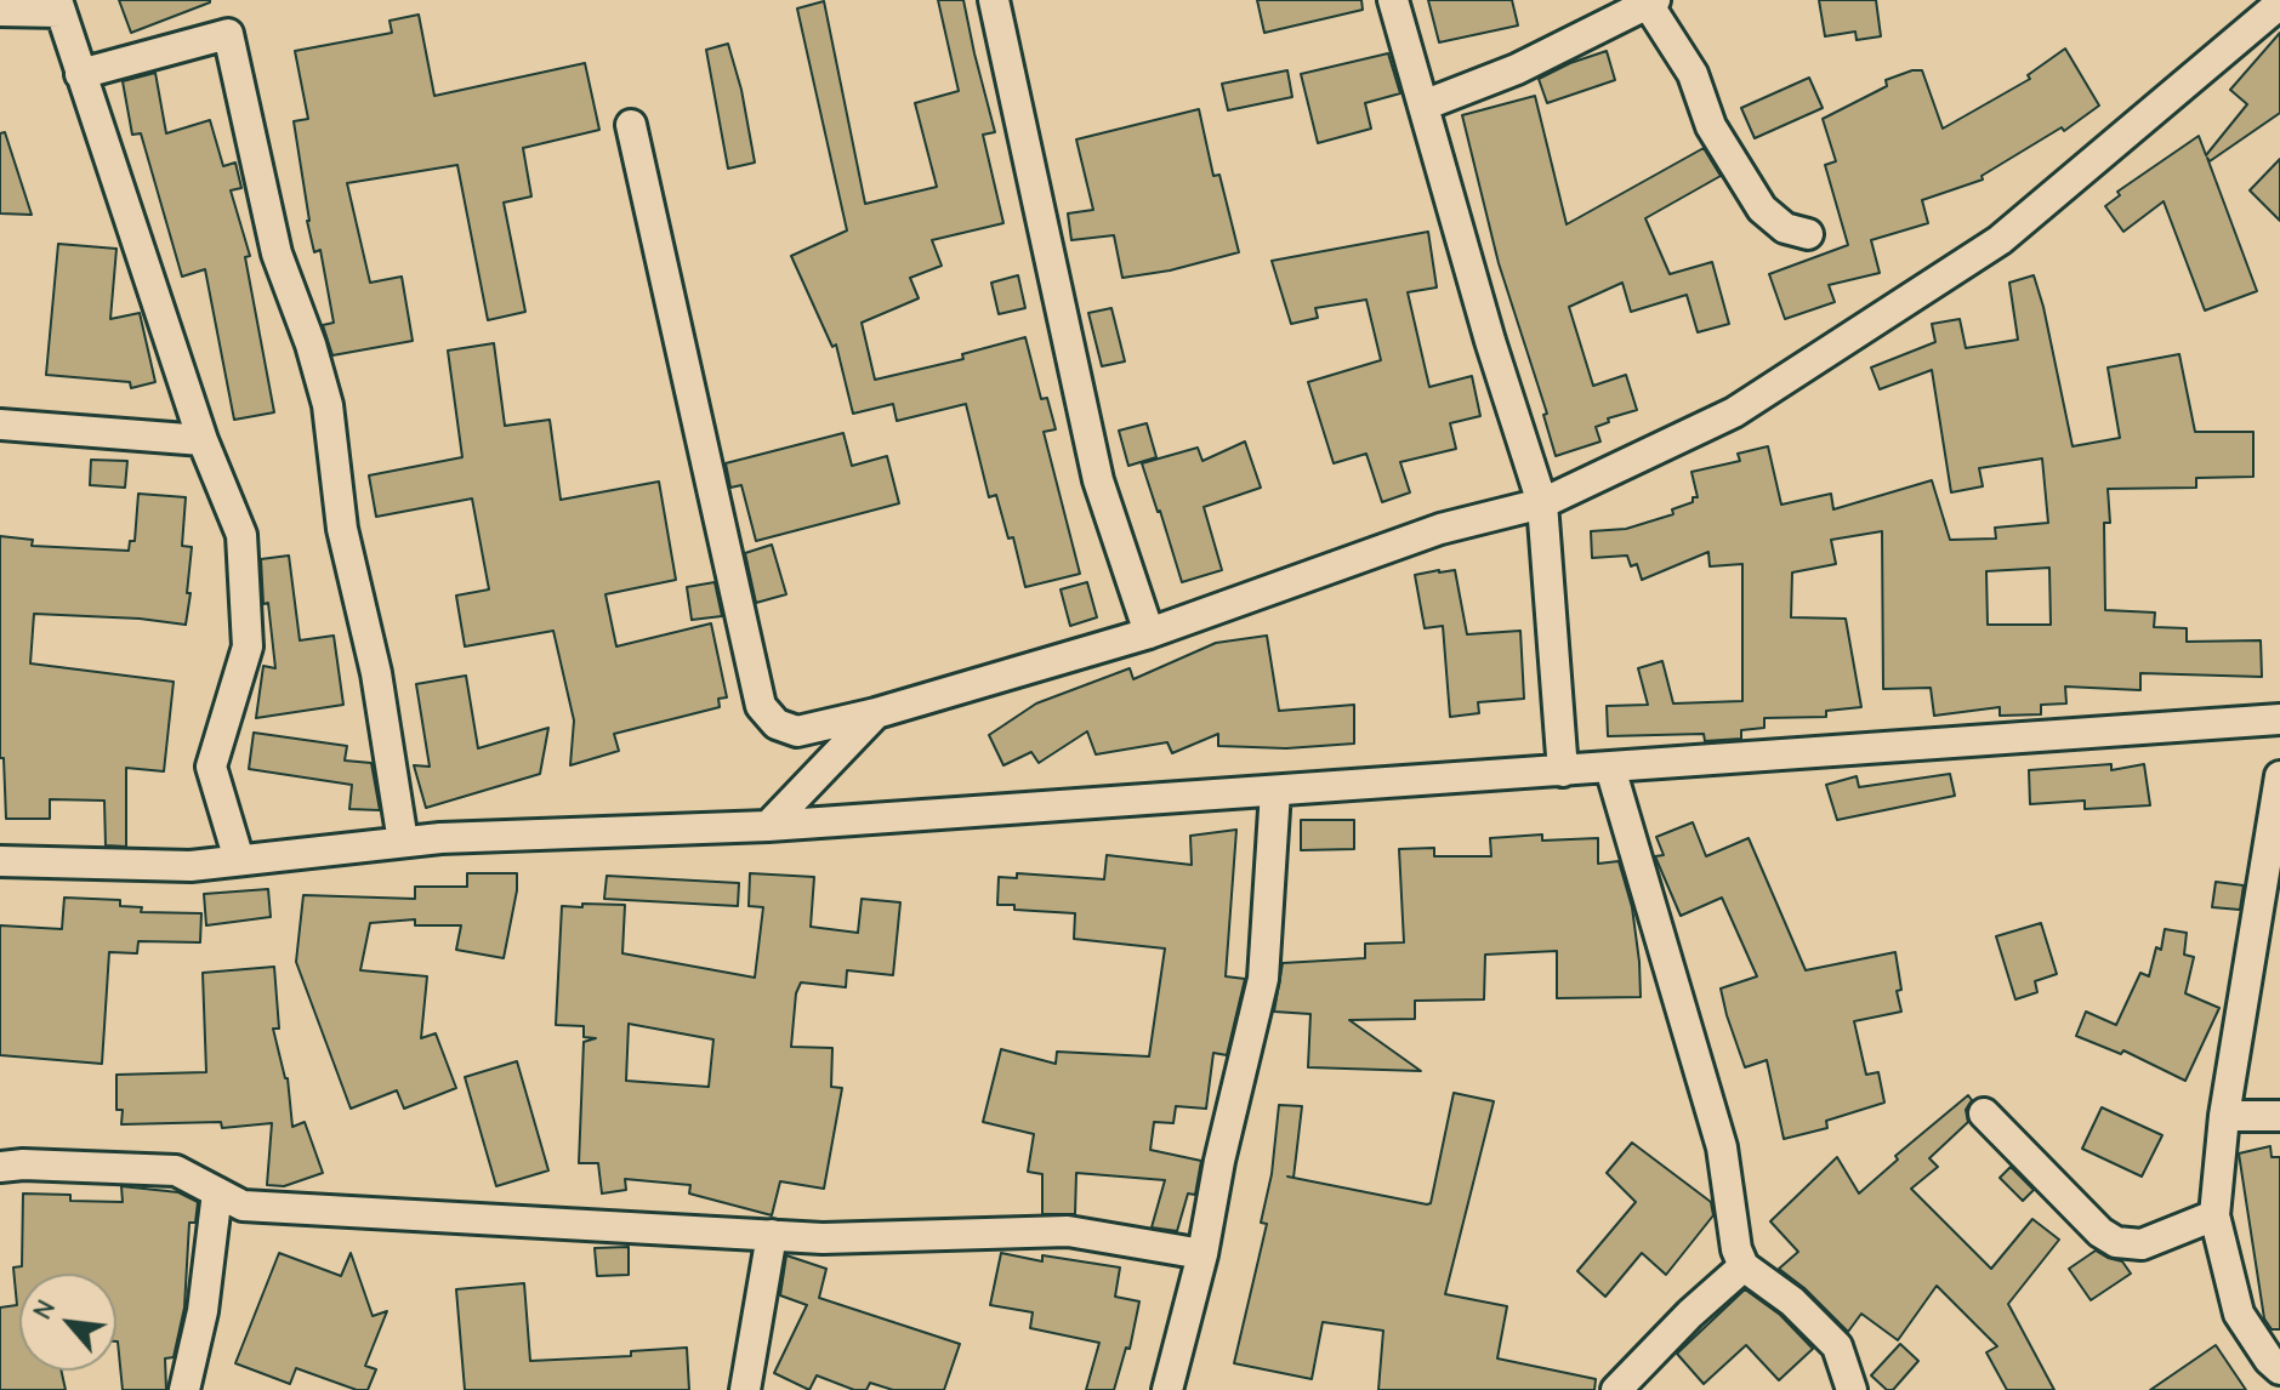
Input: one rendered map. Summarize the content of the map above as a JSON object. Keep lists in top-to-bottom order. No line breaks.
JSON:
{"north":"top left"}
